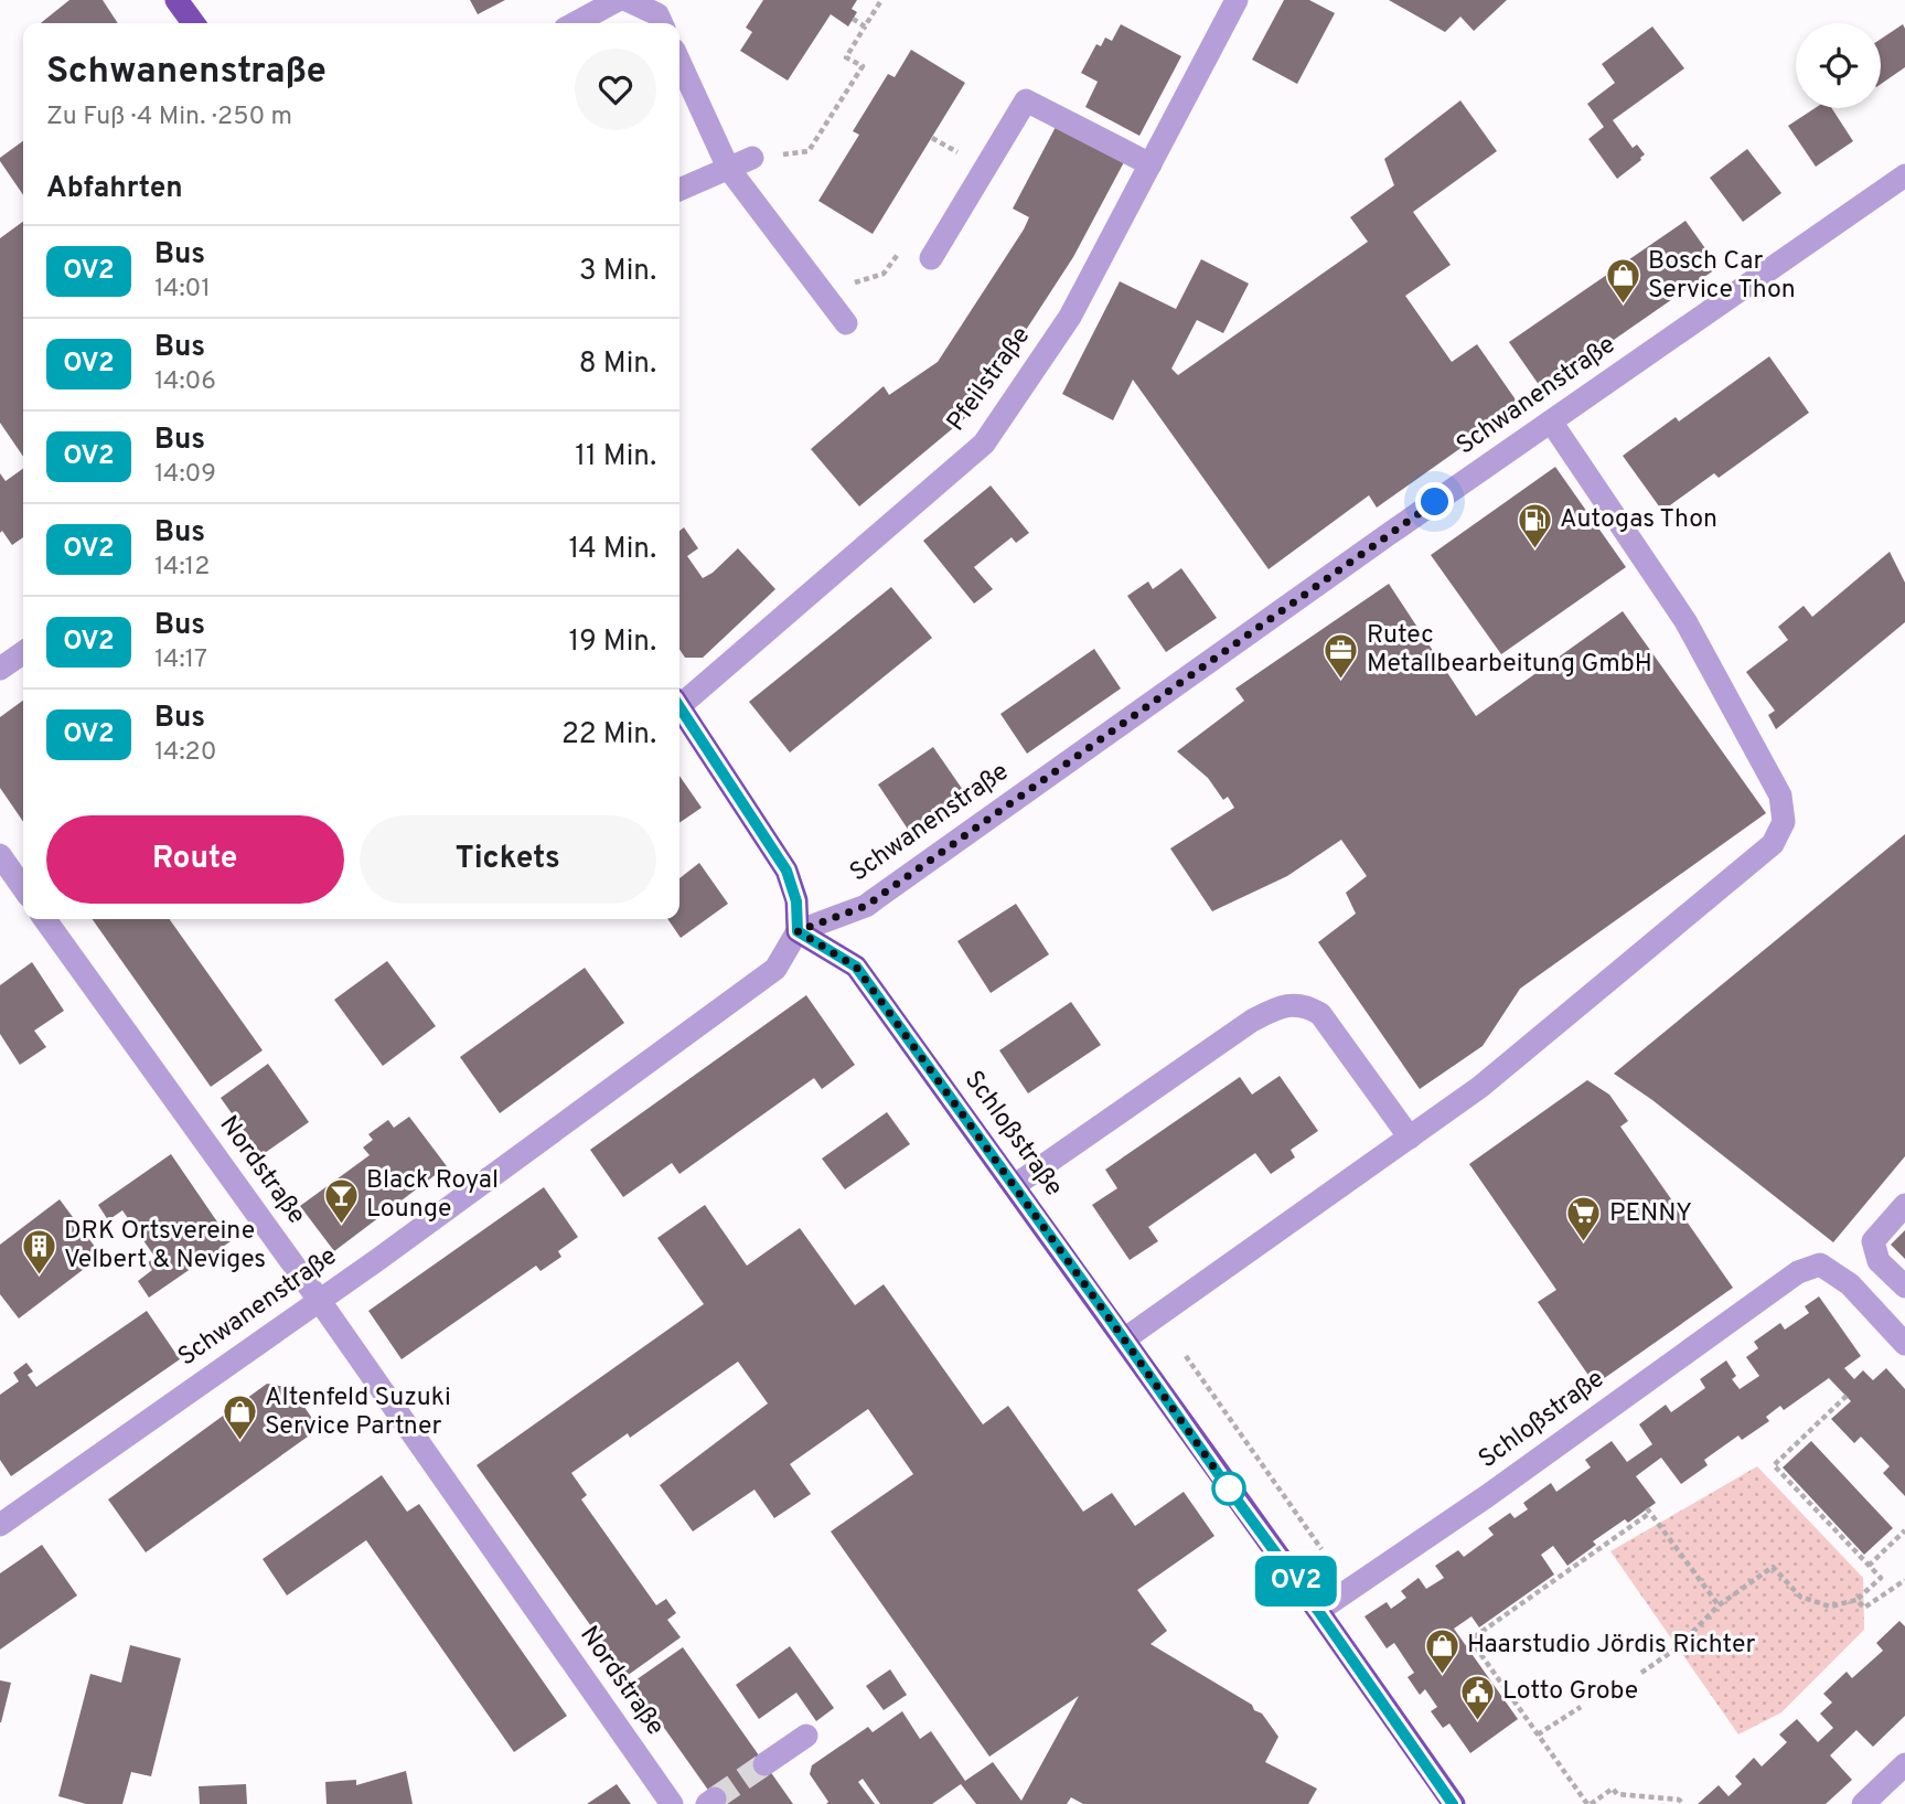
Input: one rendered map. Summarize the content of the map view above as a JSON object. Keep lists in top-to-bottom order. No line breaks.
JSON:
{"streets":{"main road":["Schloßstraße"],"street":["Pfeilstraße","Schwanenstraße","Nordstraße"]},"crossings":[["Schwanenstraße","Schloßstraße"],["Schwanenstraße","Nordstraße"]],"places":{"shop":["Bosch Car Service Thon","Altenfeld Suzuki Service Partner","Haarstudio Jördis Richter"],"fuel station":["Autogas Thon"],"office":["Rutec Metallbearbeitung GmbH"],"bar":["Black Royal Lounge"],"supermarket":["PENNY"],"building":["DRK Ortsvereine Velbert & Neviges"],"public building":["Lotto Grobe"]},"lines":["bus line OV2"],"page":{"on_map":"OV2","heading":[["Schwanenstraße","Zu Fuß · 4 Min. · 250 m"],"Abfahrten"],"list":[{"mark":"OV2","name":"Bus","note":"14:01","value":"3 Min."},{"mark":"OV2","name":"Bus","note":"14:06","value":"8 Min."},{"mark":"OV2","name":"Bus","note":"14:09","value":"11 Min."},{"mark":"OV2","name":"Bus","note":"14:12","value":"14 Min."},{"mark":"OV2","name":"Bus","note":"14:17","value":"19 Min."},{"mark":"OV2","name":"Bus","note":"14:20","value":"22 Min."}],"buttons":["Route","Tickets"]}}
